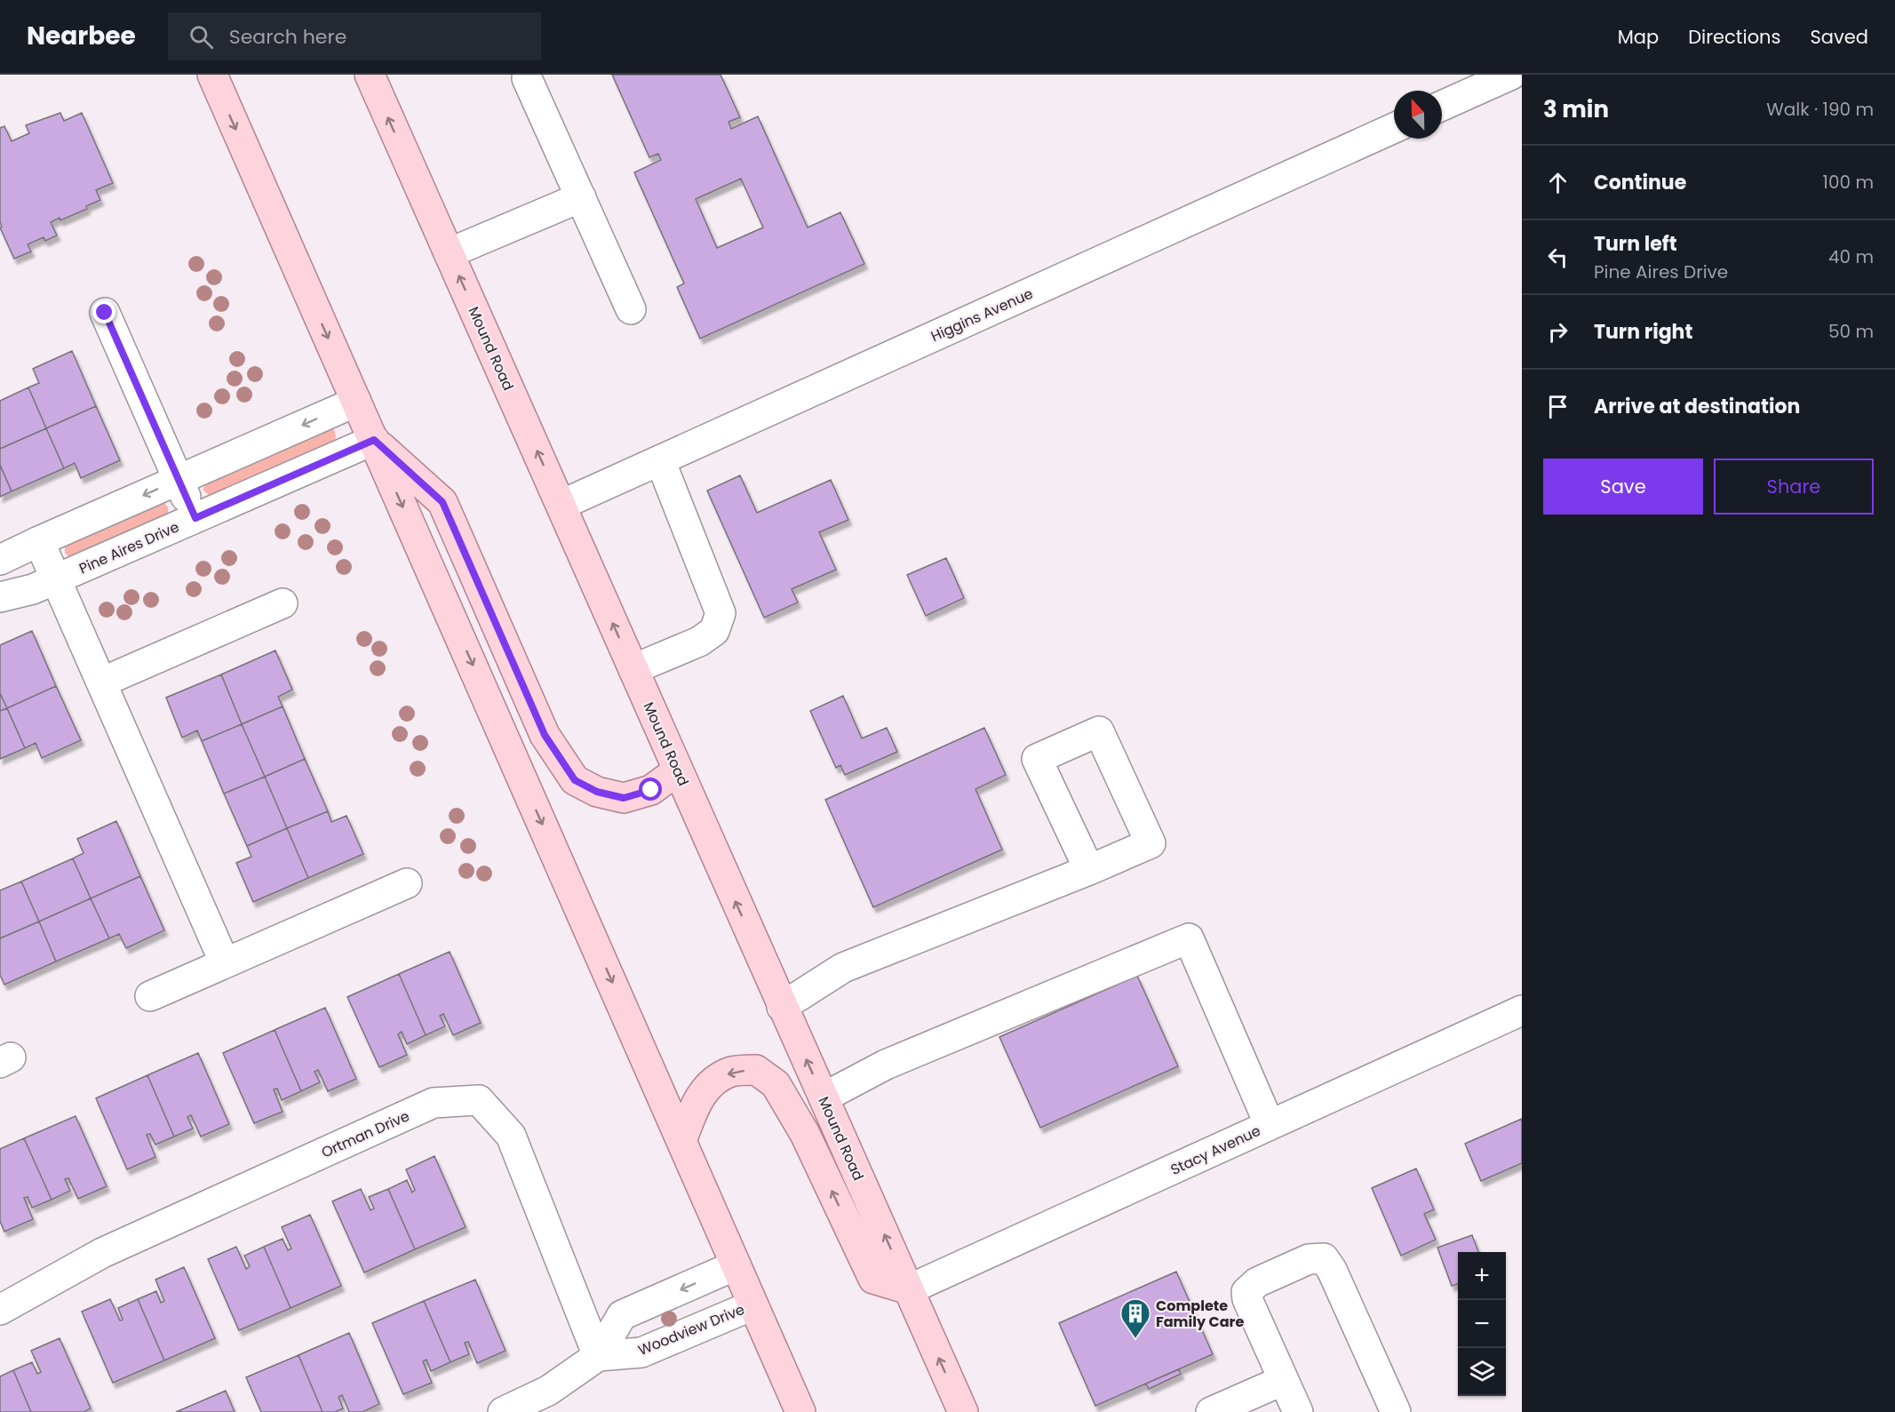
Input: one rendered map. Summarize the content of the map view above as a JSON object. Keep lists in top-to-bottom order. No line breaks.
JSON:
{"streets":{"main road":["Mound Road"],"street":["Higgins Avenue","Pine Aires Drive","Ortman Drive","Stacy Avenue","Woodview Drive"]},"crossings":[["Higgins Avenue","Mound Road"],["Mound Road","Stacy Avenue"],["Ortman Drive","Woodview Drive"]],"places":{"building":["Complete Family Care"]},"north":"top","page":{"header":"Nearbee","search":"Search here","nav":["Map","Directions","Saved"],"heading":["3 min","Walk · 190 m"],"list":[["Continue","100 m"],["Turn left","Pine Aires Drive","40 m"],["Turn right","50 m"],"Arrive at destination"],"buttons":["Save","Share"],"map_buttons":["+","−"]}}
